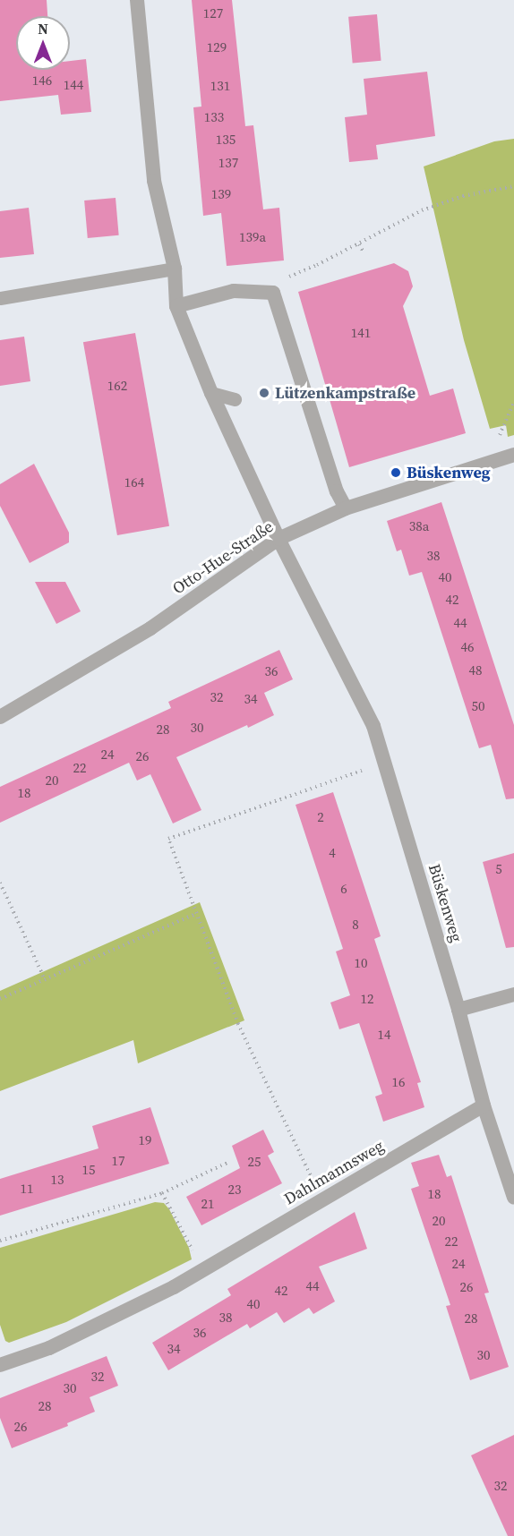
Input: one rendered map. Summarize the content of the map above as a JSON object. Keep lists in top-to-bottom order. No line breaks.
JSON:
{"streets":{"street":["Otto-Hue-Straße","Büskenweg","Dahlmannsweg"]},"crossings":[["Otto-Hue-Straße","Büskenweg"],["Büskenweg","Dahlmannsweg"]],"places":["Lützenkampstraße","Büskenweg"],"house_numbers":["127","129","146","144","131","133","135","137","139","139a","141","162","164","38a","38","40","42","44","46","48","36","32","34","50","30","28","24","26","22","20","18","2","4","5","6","8","10","12","14","16","19","17","25","15","13","11","23","18","21","20","22","24","44","26","42","40","38","28","36","34","30","32","30","28","26","32"],"north":"top"}
